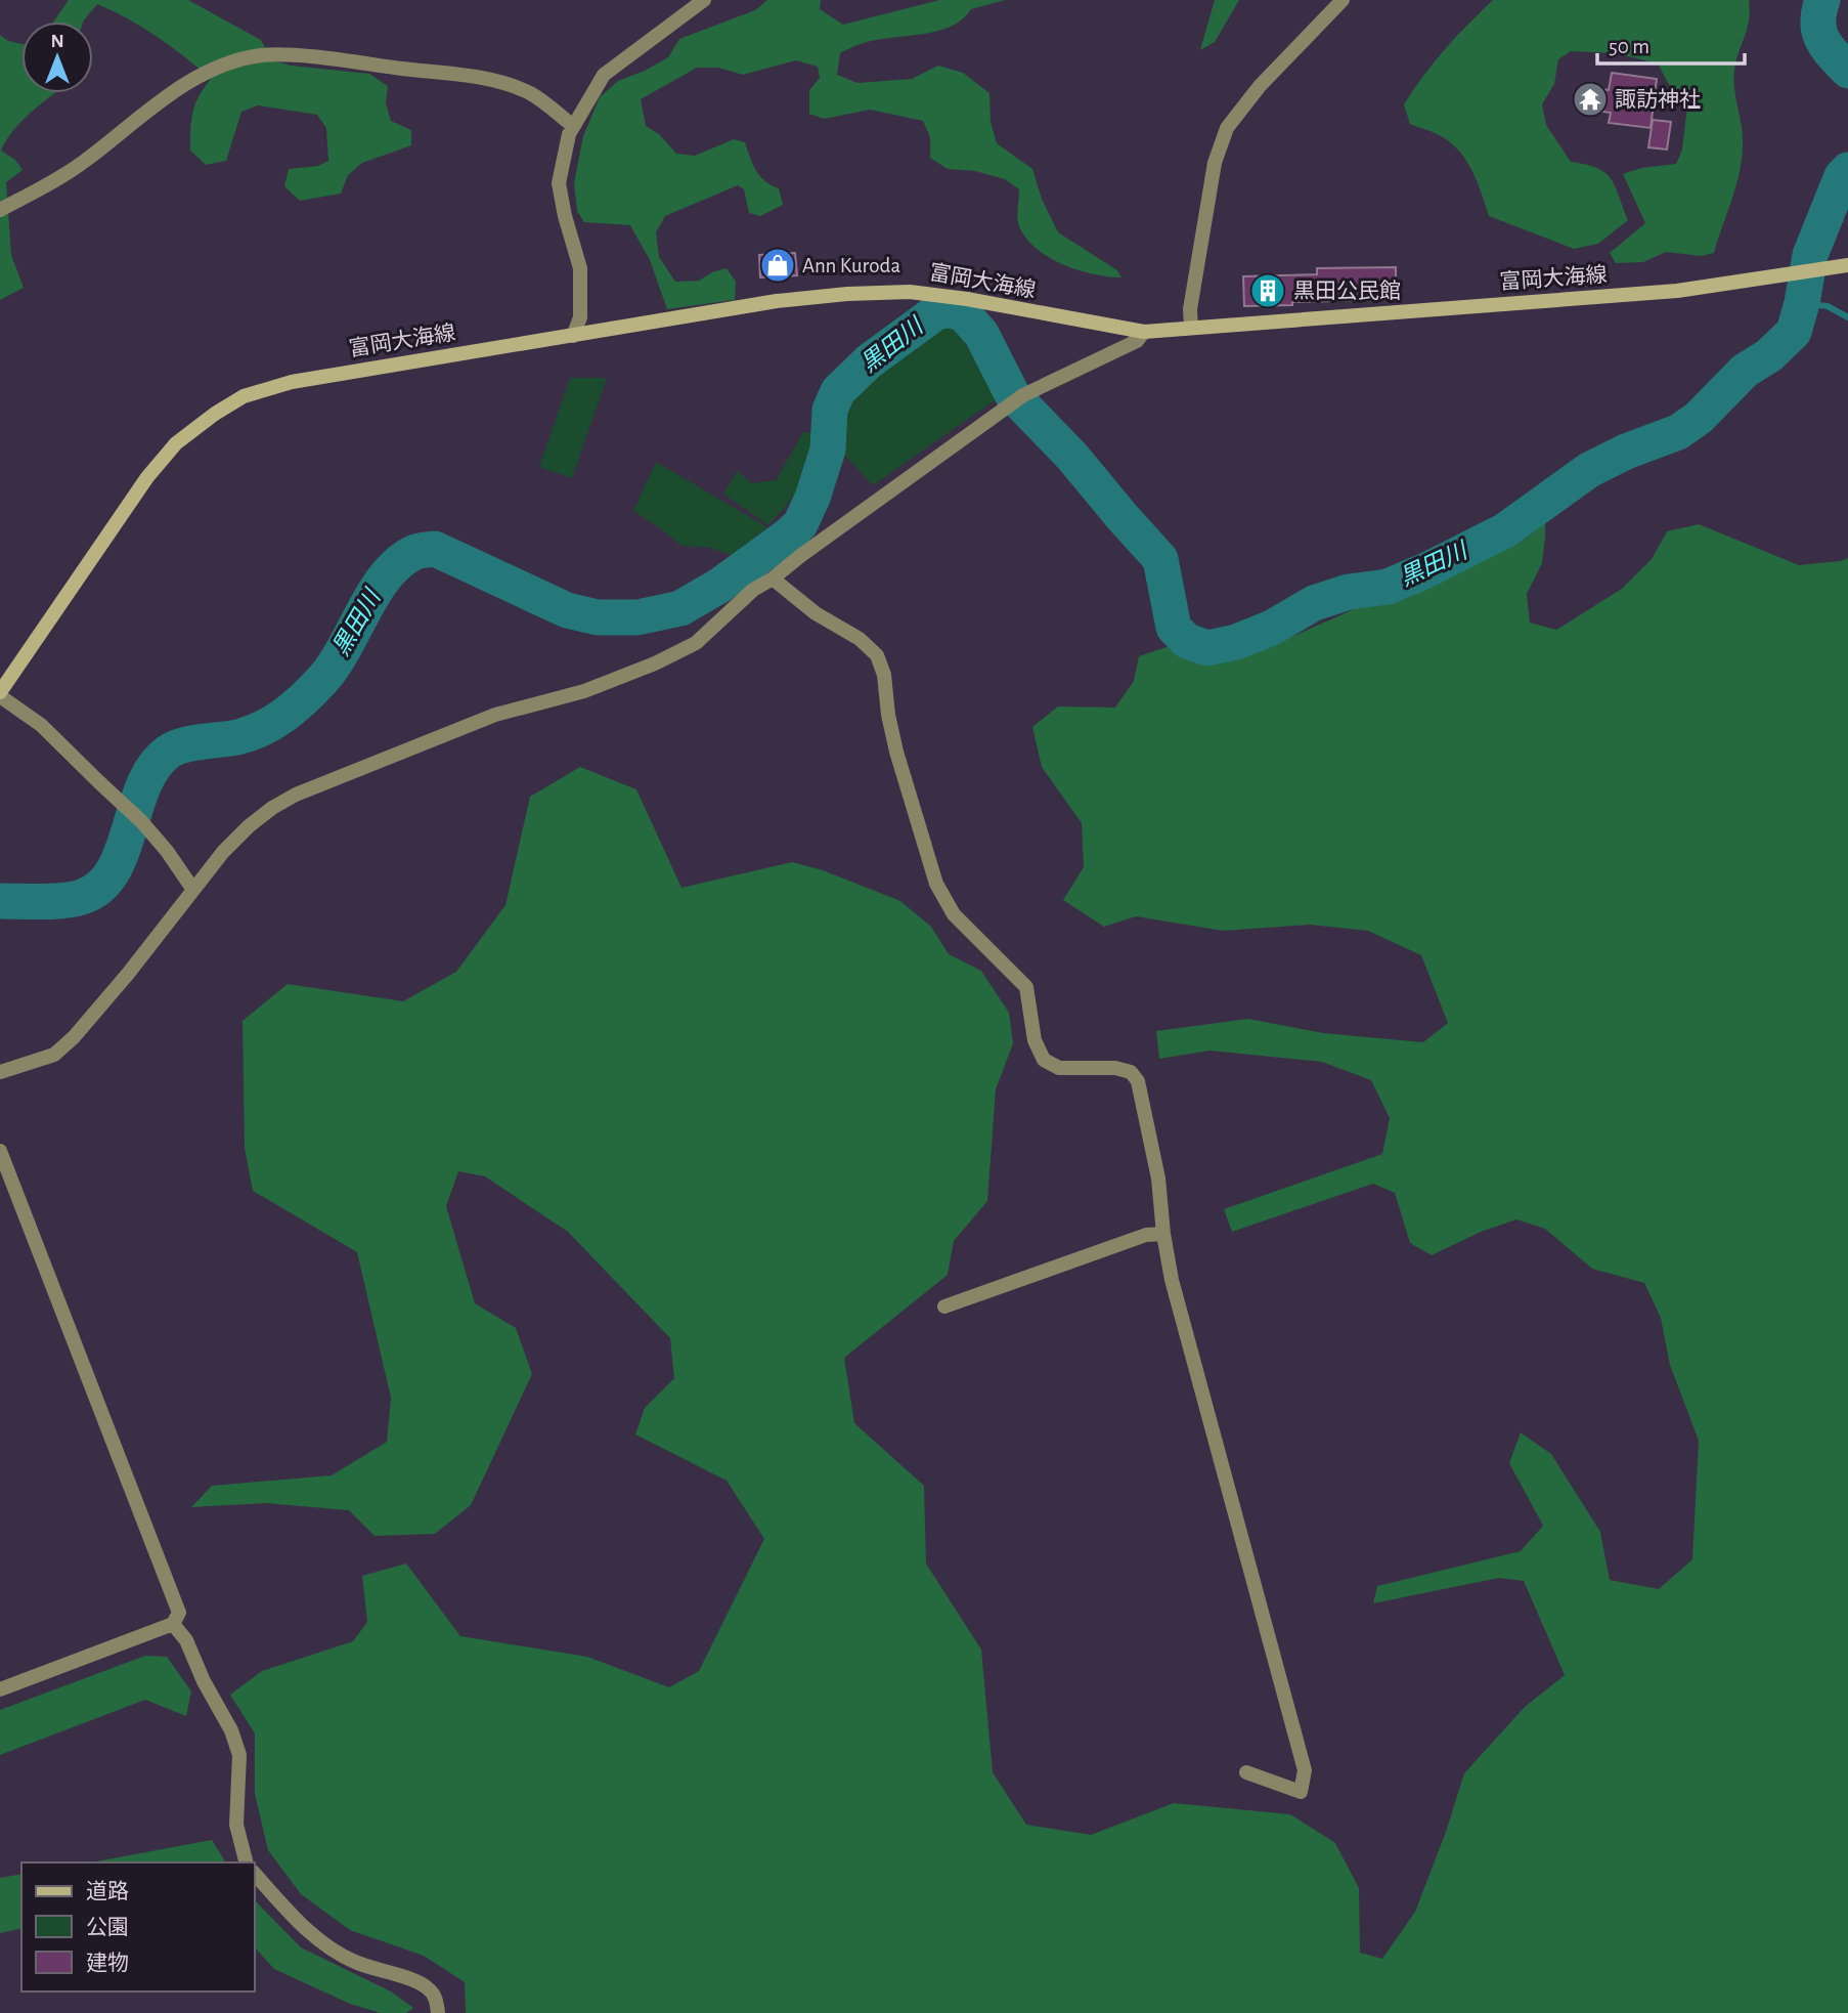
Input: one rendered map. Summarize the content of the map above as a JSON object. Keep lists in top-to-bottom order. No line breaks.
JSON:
{"streets":{"main road":["富岡大海線"]},"water":["黒田川"],"places":{"temple":["諏訪神社"],"shop":["Ann Kuroda"],"building":["黒田公民館"]},"legend":["道路","公園","建物"],"scale_bar":"50 m","north":"top"}
